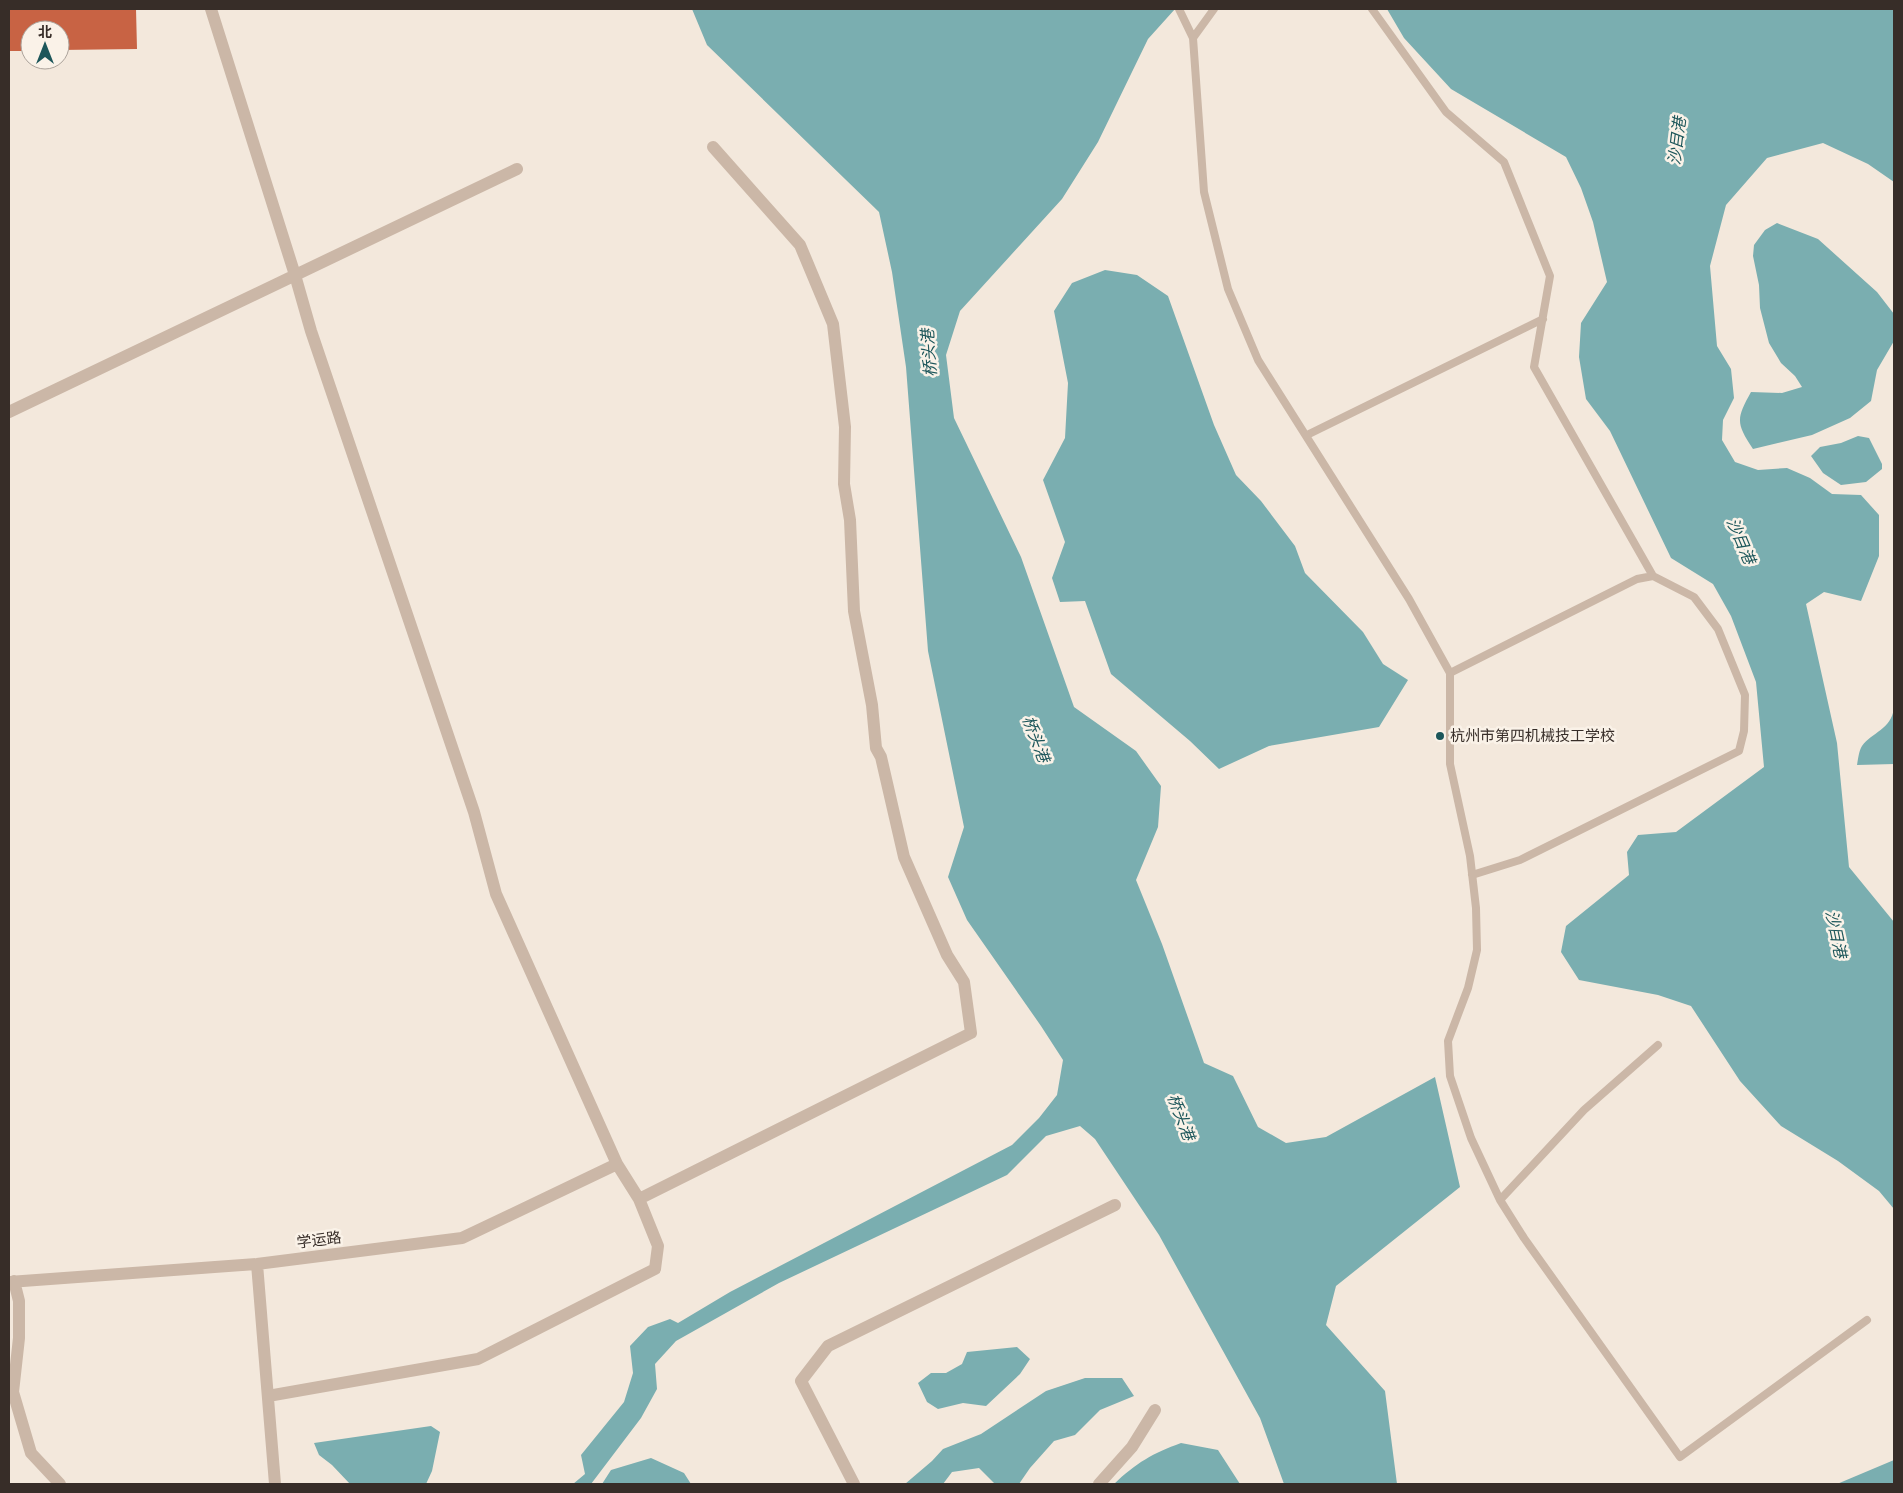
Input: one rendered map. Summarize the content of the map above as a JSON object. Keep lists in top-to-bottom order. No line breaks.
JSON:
{"streets":{"street":["学运路"]},"water":["沙目港","桥头港"],"places":["杭州市第四机械技工学校"],"north":"top"}
